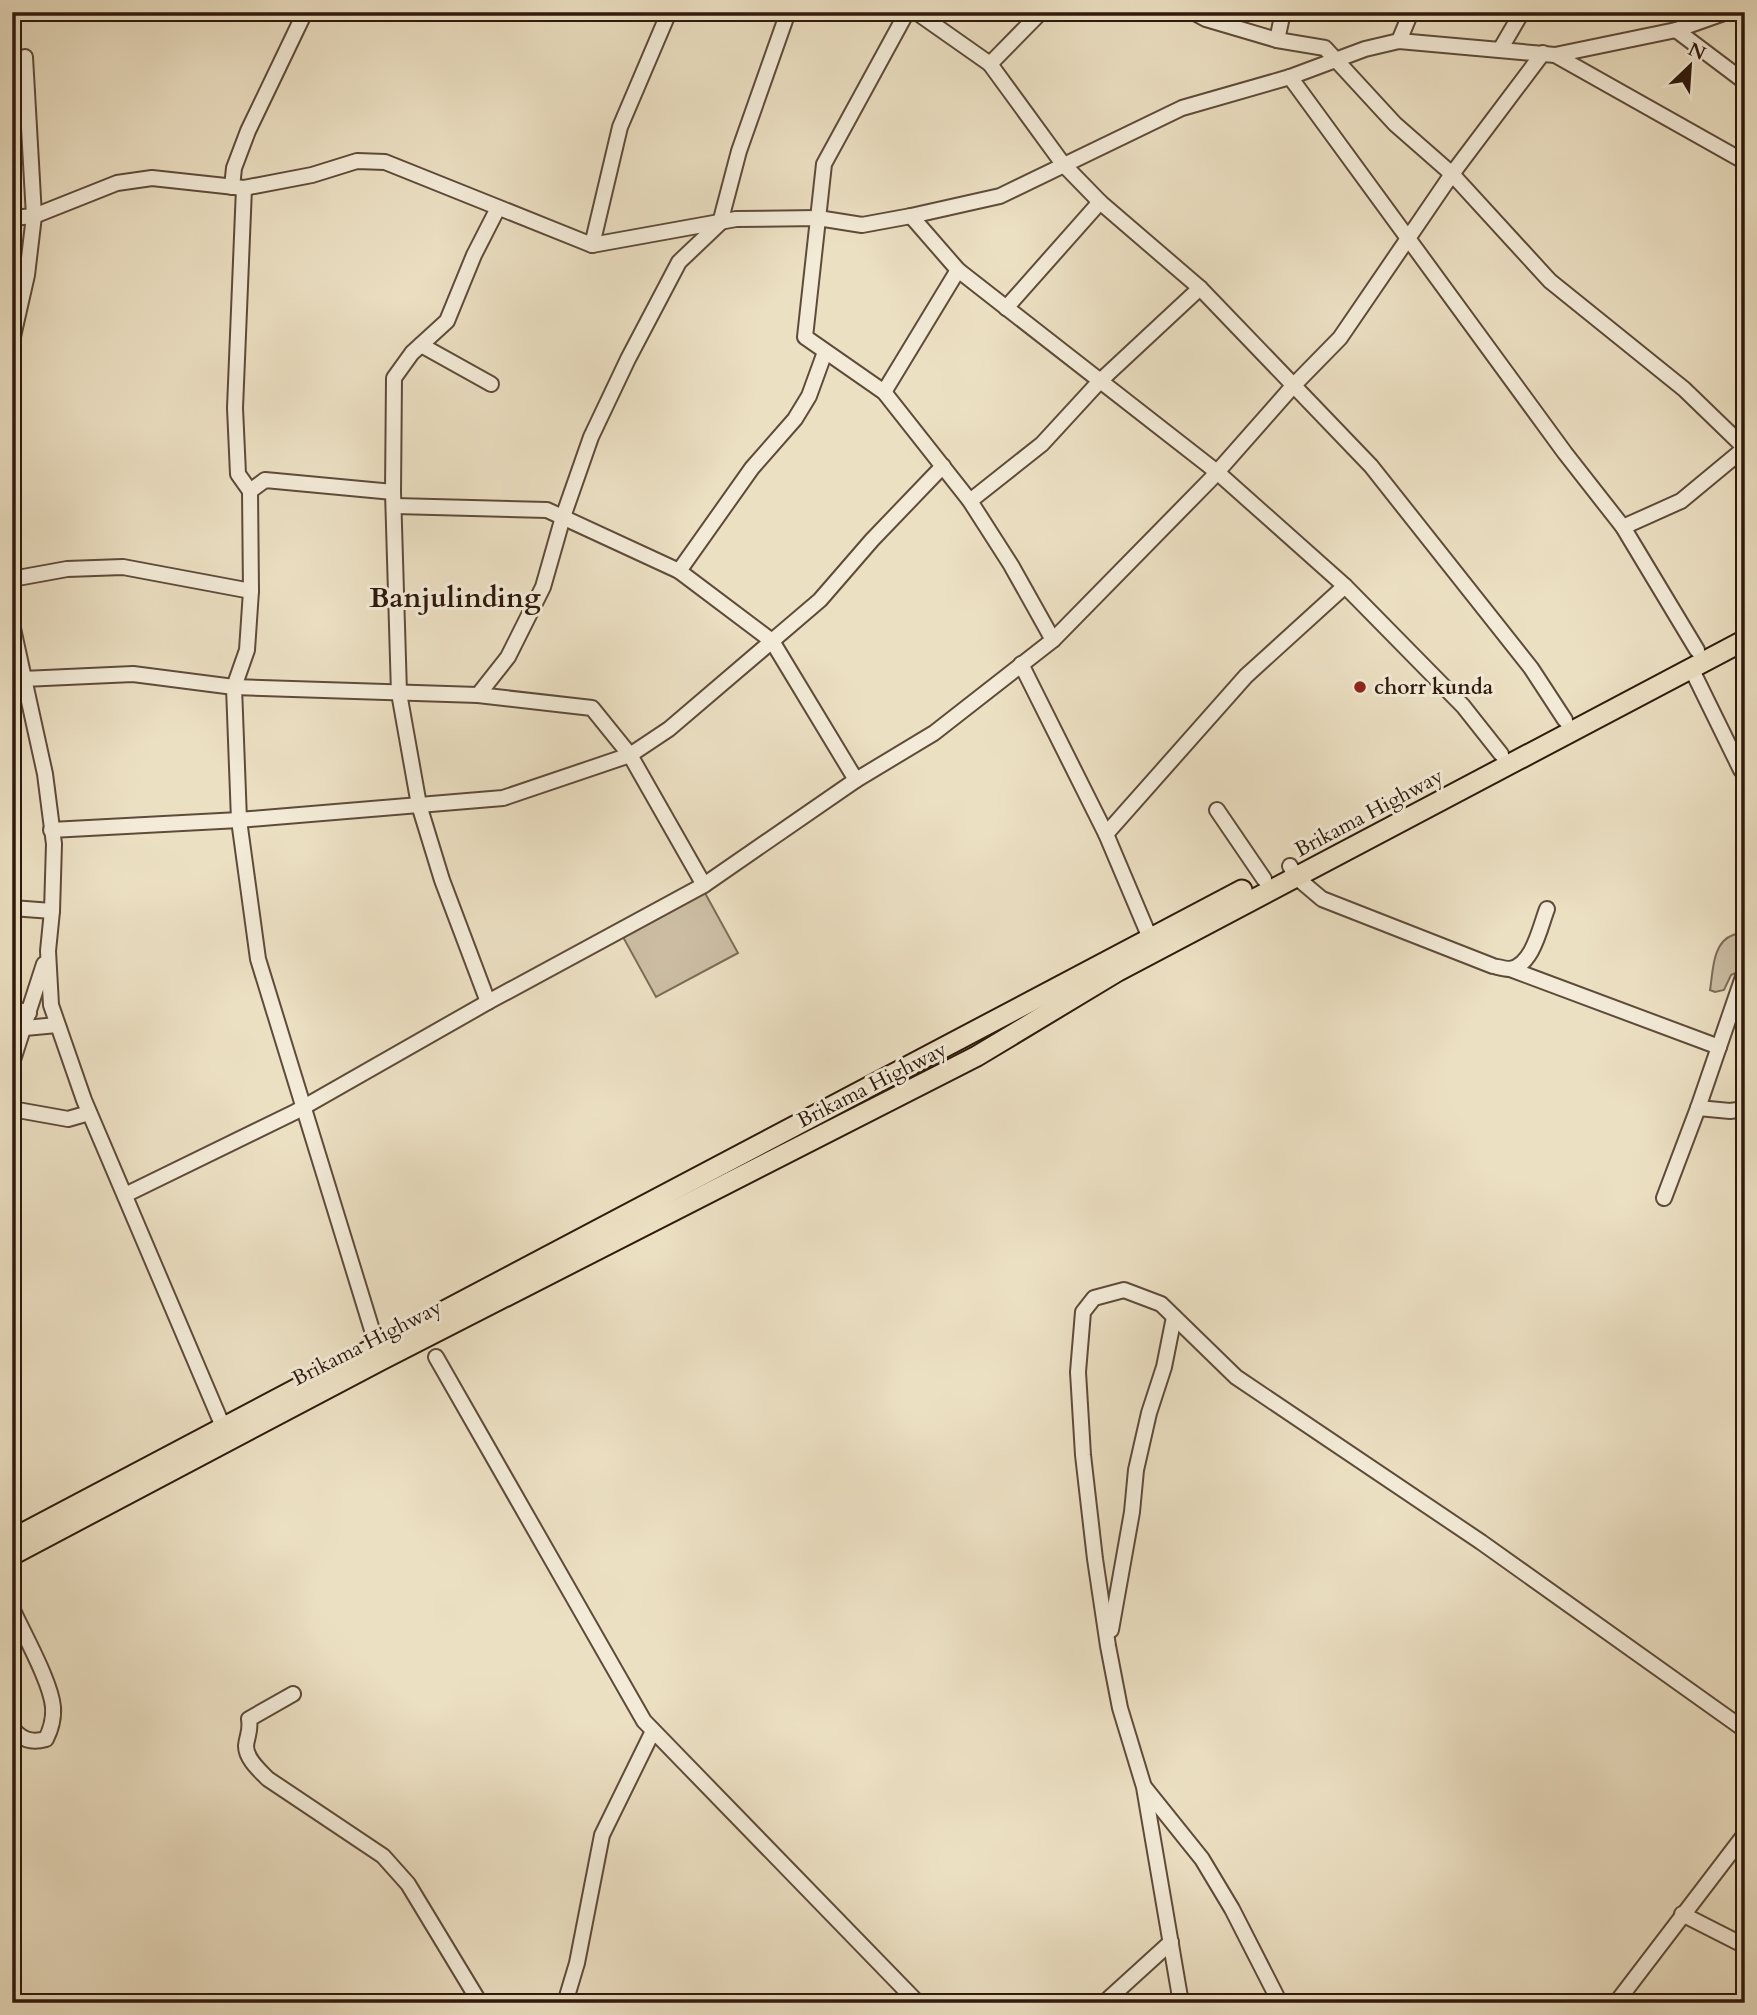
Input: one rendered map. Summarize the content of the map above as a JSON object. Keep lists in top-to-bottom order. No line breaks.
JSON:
{"streets":{"highway":["Brikama Highway"]},"districts":["Banjulinding"],"places":["chorr kunda"],"north":"top right"}
